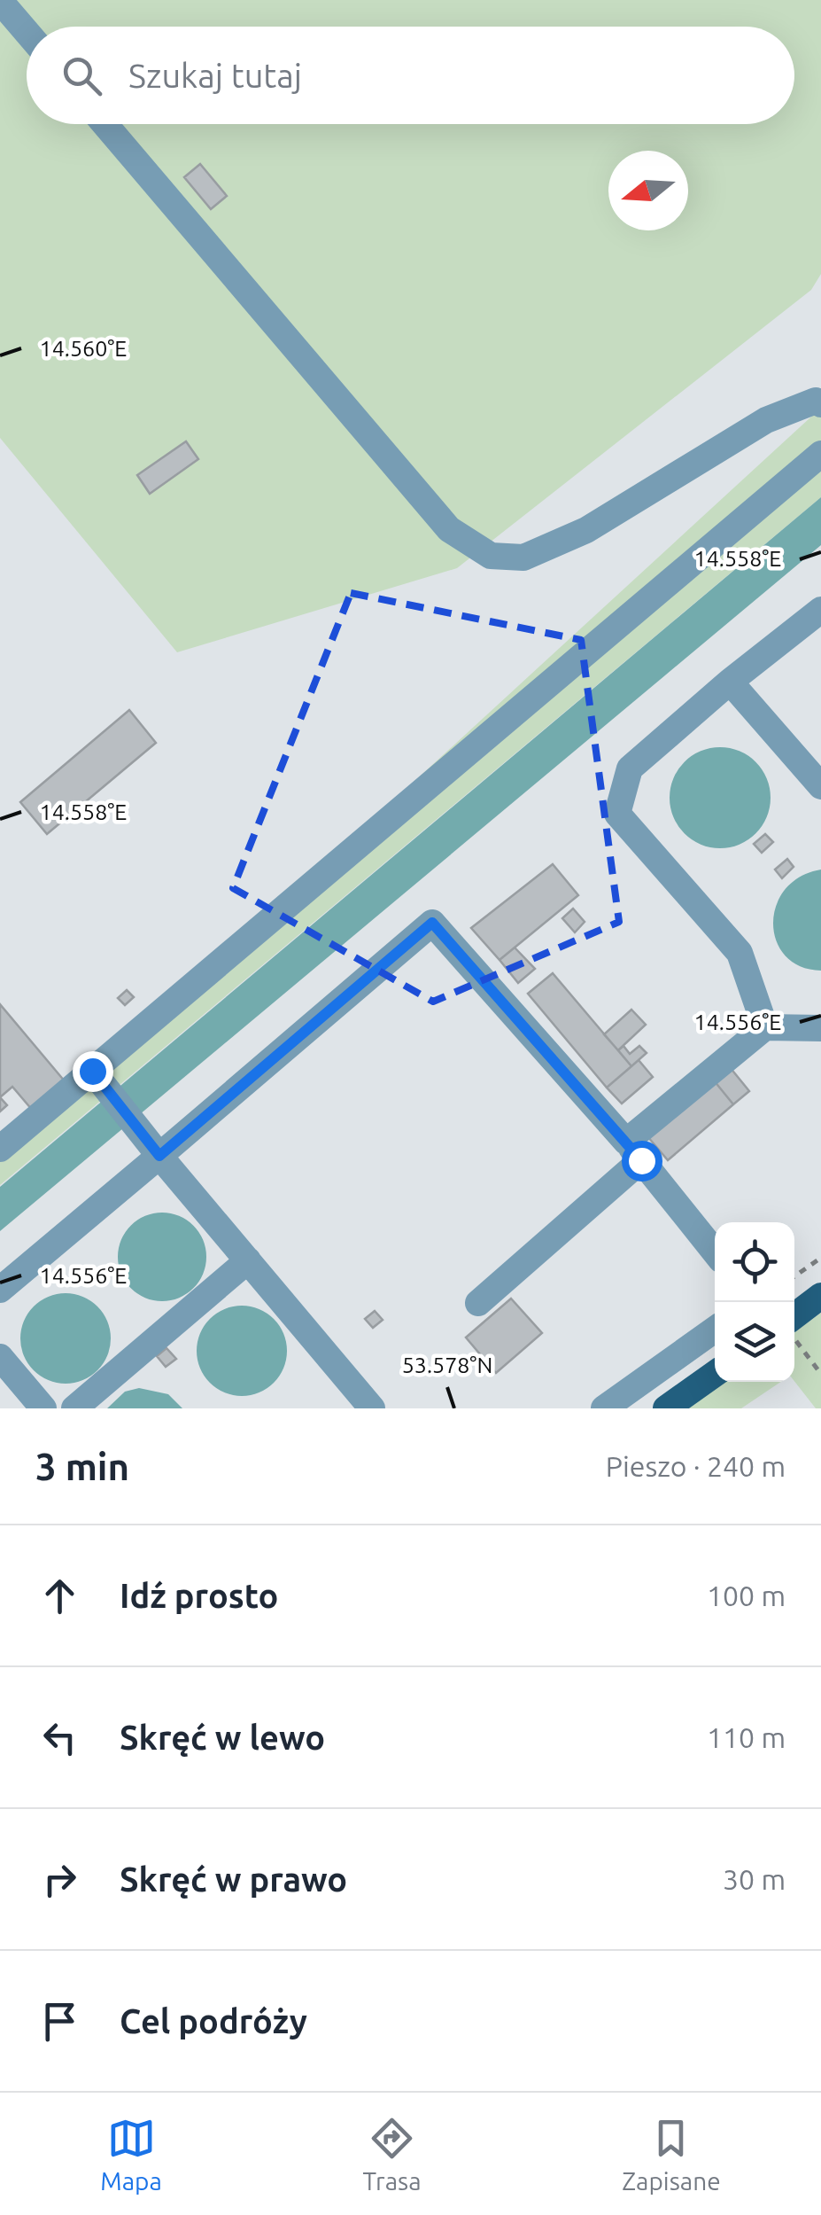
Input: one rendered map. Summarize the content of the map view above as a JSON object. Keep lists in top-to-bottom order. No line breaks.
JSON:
{"north":"left","page":{"search":"Szukaj tutaj","heading":["3 min","Pieszo · 240 m"],"list":[["Idź prosto","100 m"],["Skręć w lewo","110 m"],["Skręć w prawo","30 m"],"Cel podróży"],"nav":["Mapa","Trasa","Zapisane"]},"coordinates":["14.560°E","14.558°E","14.556°E","53.578°N"]}
